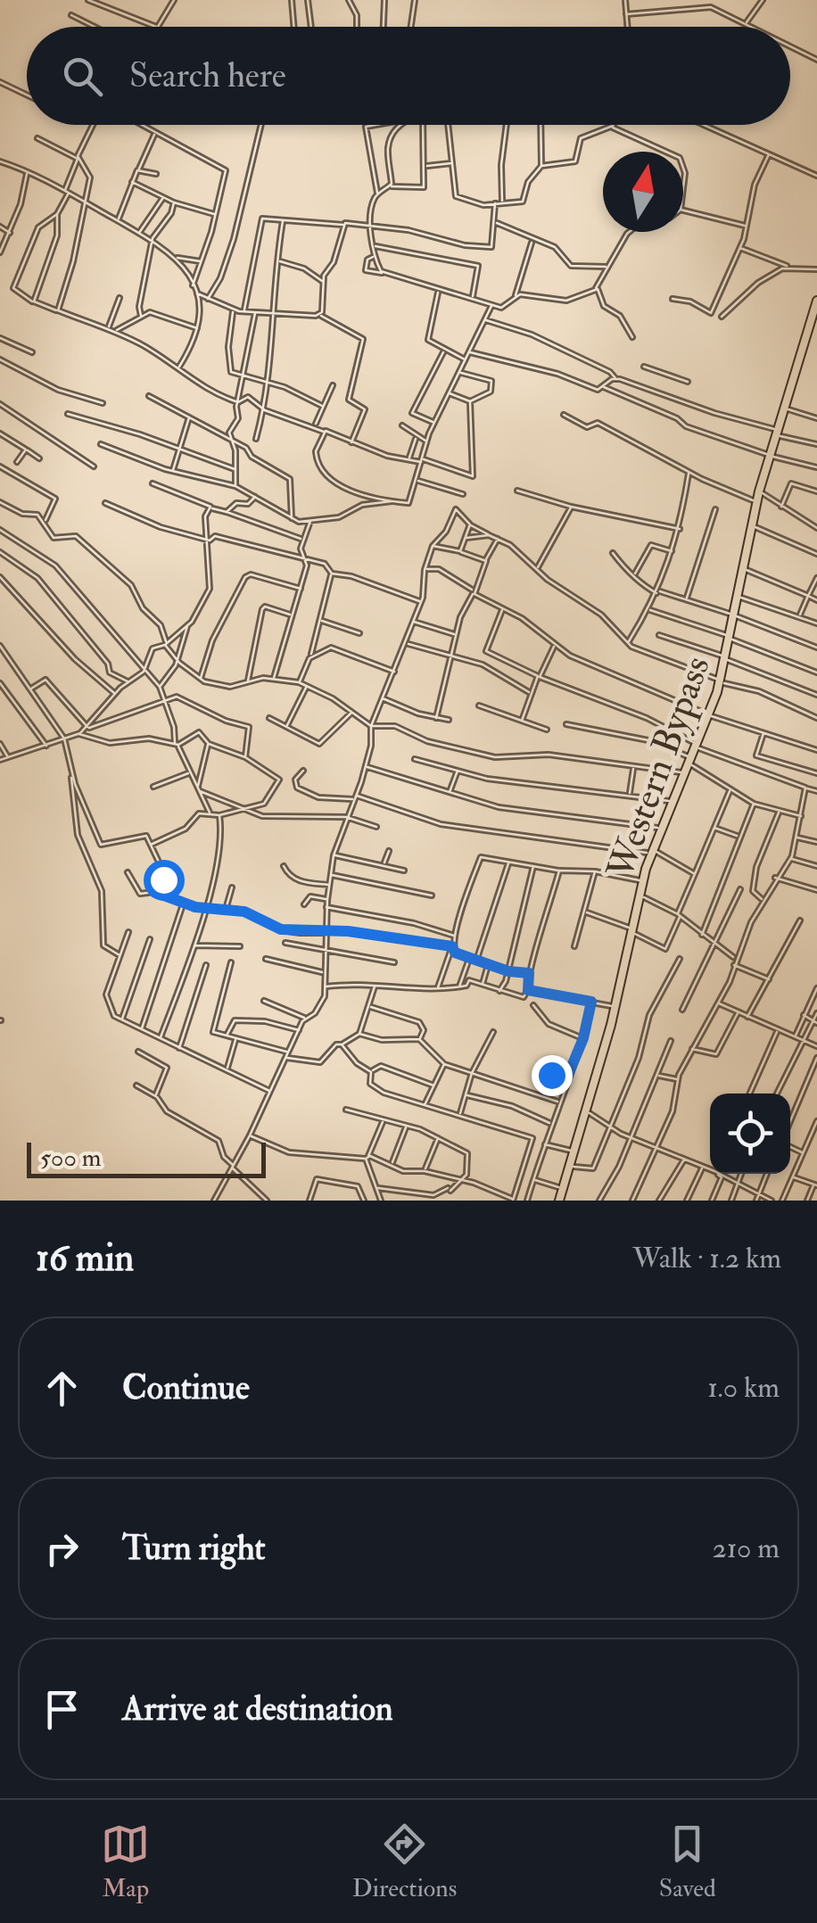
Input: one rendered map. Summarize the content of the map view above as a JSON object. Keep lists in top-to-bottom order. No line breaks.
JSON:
{"streets":{"main road":["Western Bypass"]},"scale_bar":"500 m","north":"top","page":{"search":"Search here","scale":"500 m","heading":["16 min","Walk · 1.2 km"],"list":[["Continue","1.0 km"],["Turn right","210 m"],"Arrive at destination"],"nav":["Map","Directions","Saved"]}}
